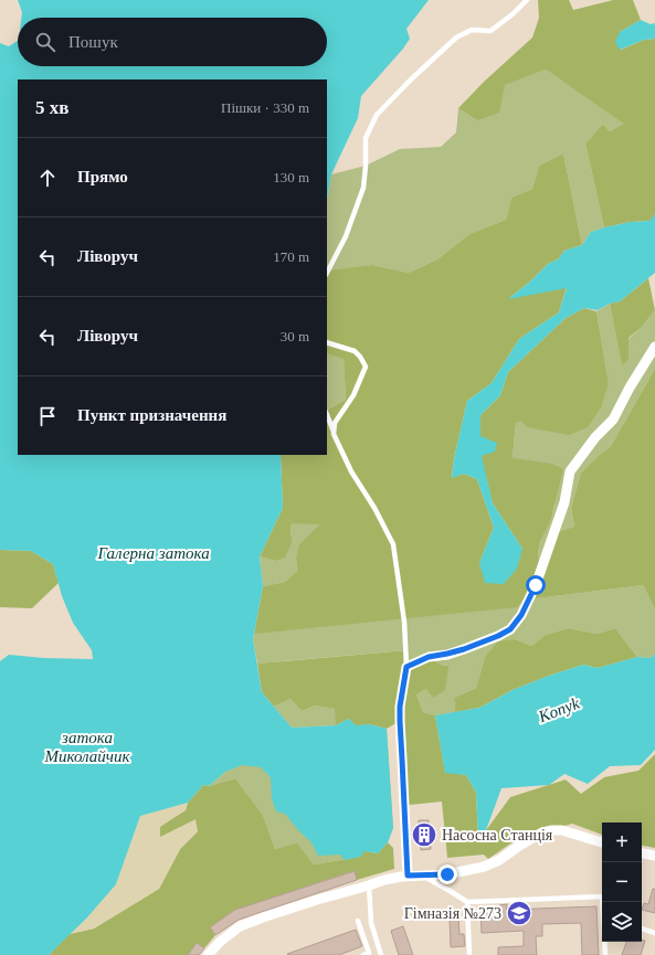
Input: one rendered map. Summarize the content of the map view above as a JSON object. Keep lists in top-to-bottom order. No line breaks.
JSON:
{"water":["Галерна затока","Konyk","затока Миколайчик"],"places":{"building":["Насосна Станція"],"school or university":["Гімназія №273"]},"page":{"search":"Пошук","heading":["5 хв","Пішки · 330 m"],"list":[["Прямо","130 m"],["Ліворуч","170 m"],["Ліворуч","30 m"],"Пункт призначення"],"map_buttons":["+","−"]}}
